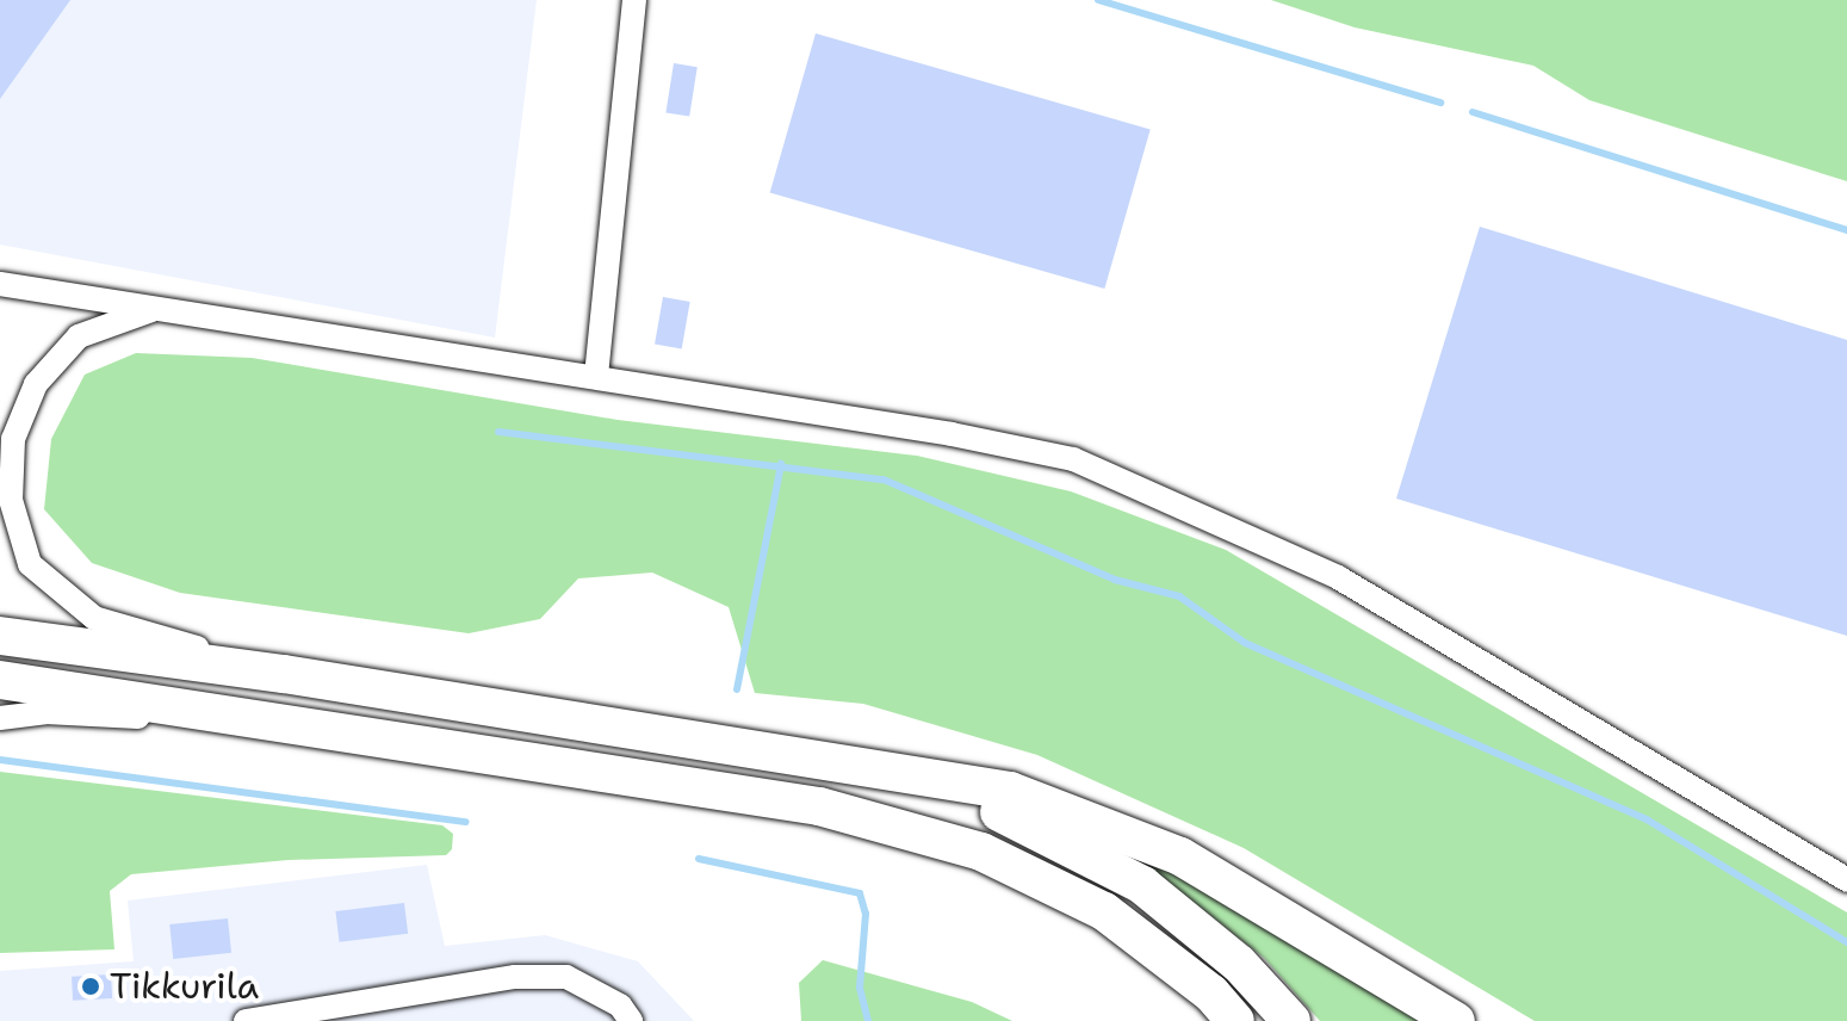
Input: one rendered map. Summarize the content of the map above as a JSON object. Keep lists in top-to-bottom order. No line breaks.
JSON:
{"places":["Tikkurila"]}
